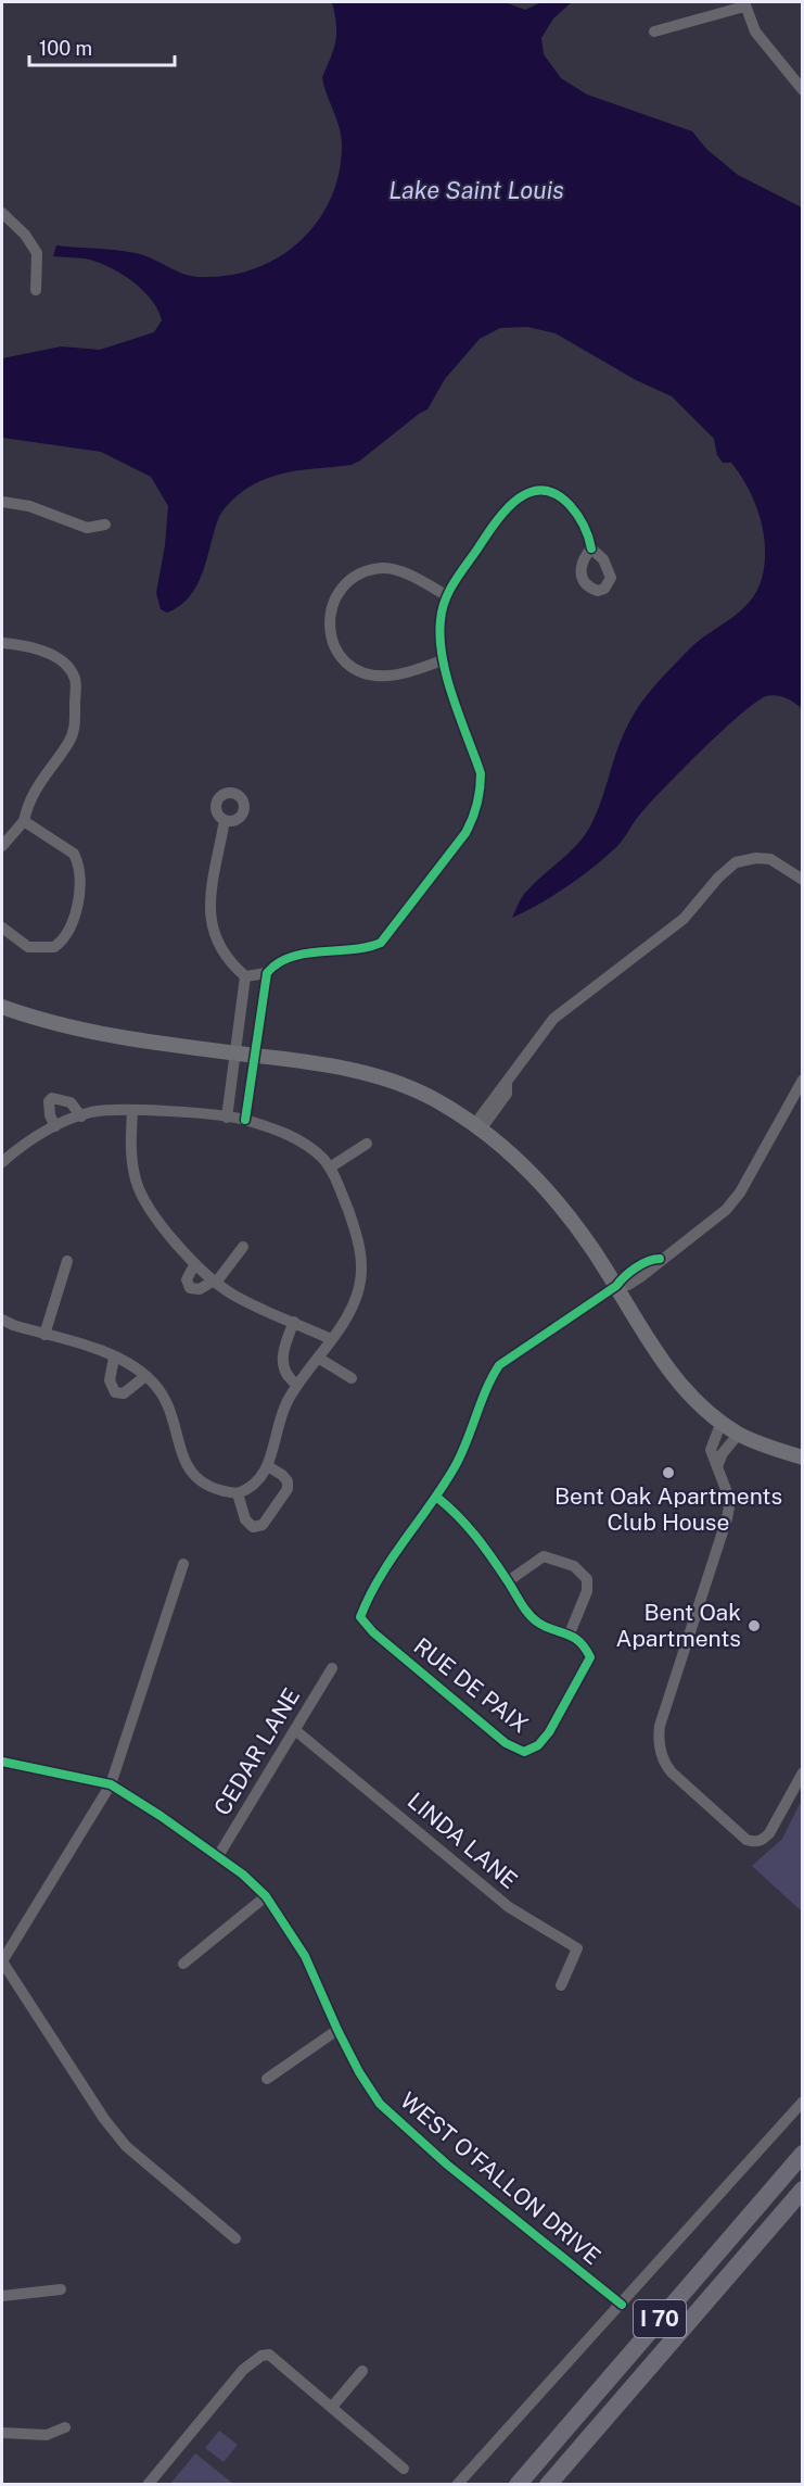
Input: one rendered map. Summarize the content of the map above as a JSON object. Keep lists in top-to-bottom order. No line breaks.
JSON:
{"streets":{"highway":["I 70"],"street":["RUE DE PAIX","CEDAR LANE","LINDA LANE","WEST O'FALLON DRIVE"]},"crossings":[["CEDAR LANE","LINDA LANE"],["CEDAR LANE","WEST O'FALLON DRIVE"]],"water":["Lake Saint Louis"],"places":["Bent Oak Apartments Club House","Bent Oak Apartments"],"scale_bar":"100 m"}
